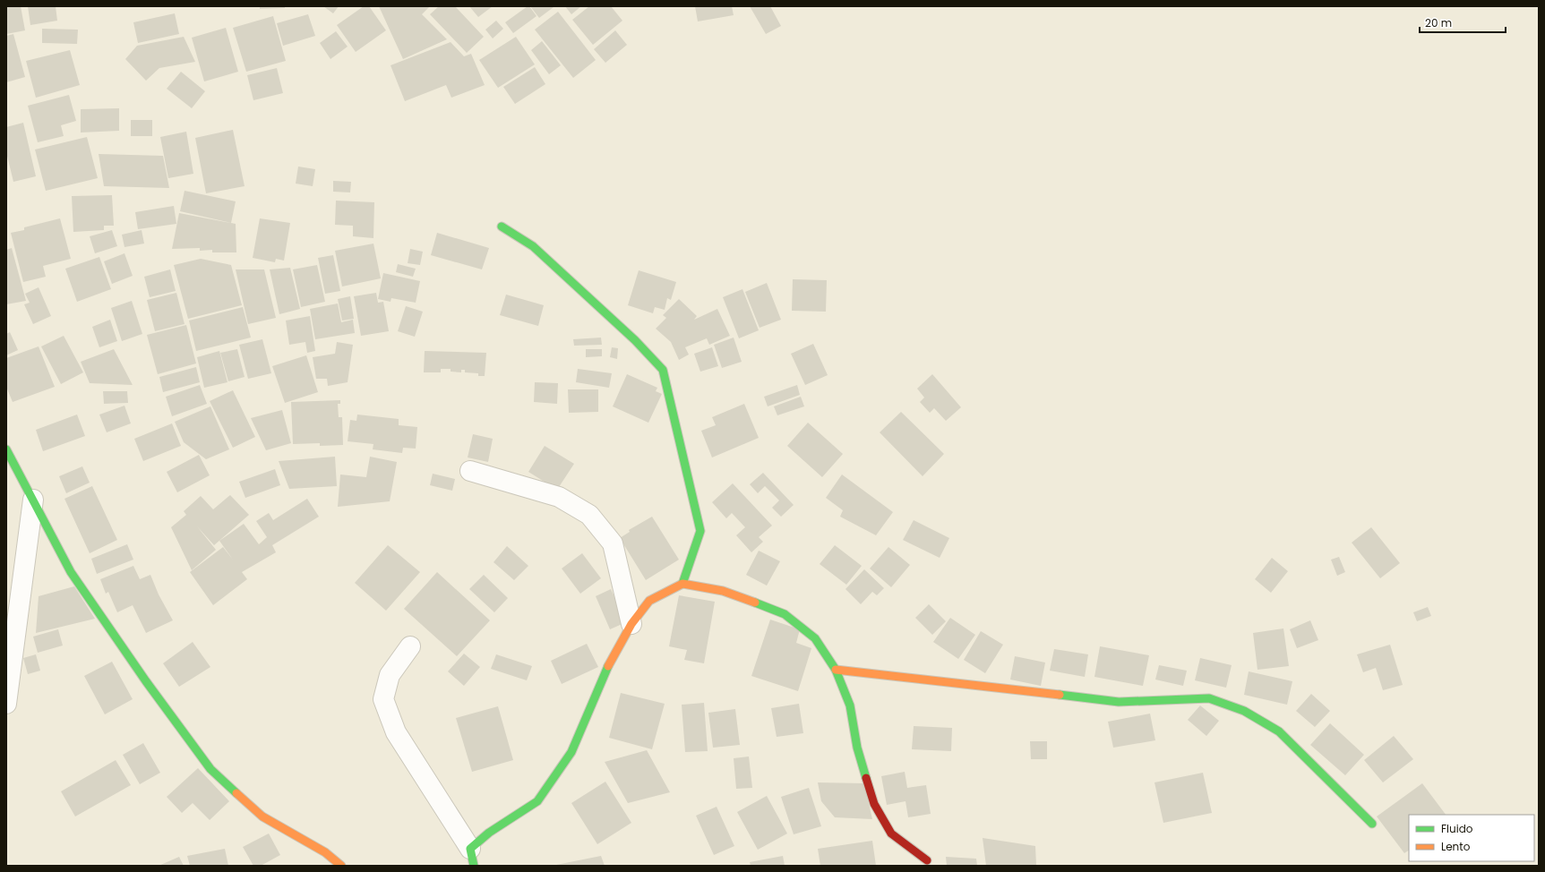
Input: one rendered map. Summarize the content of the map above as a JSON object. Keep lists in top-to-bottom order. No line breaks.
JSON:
{"legend":["Fluido","Lento"],"scale_bar":"20 m"}
